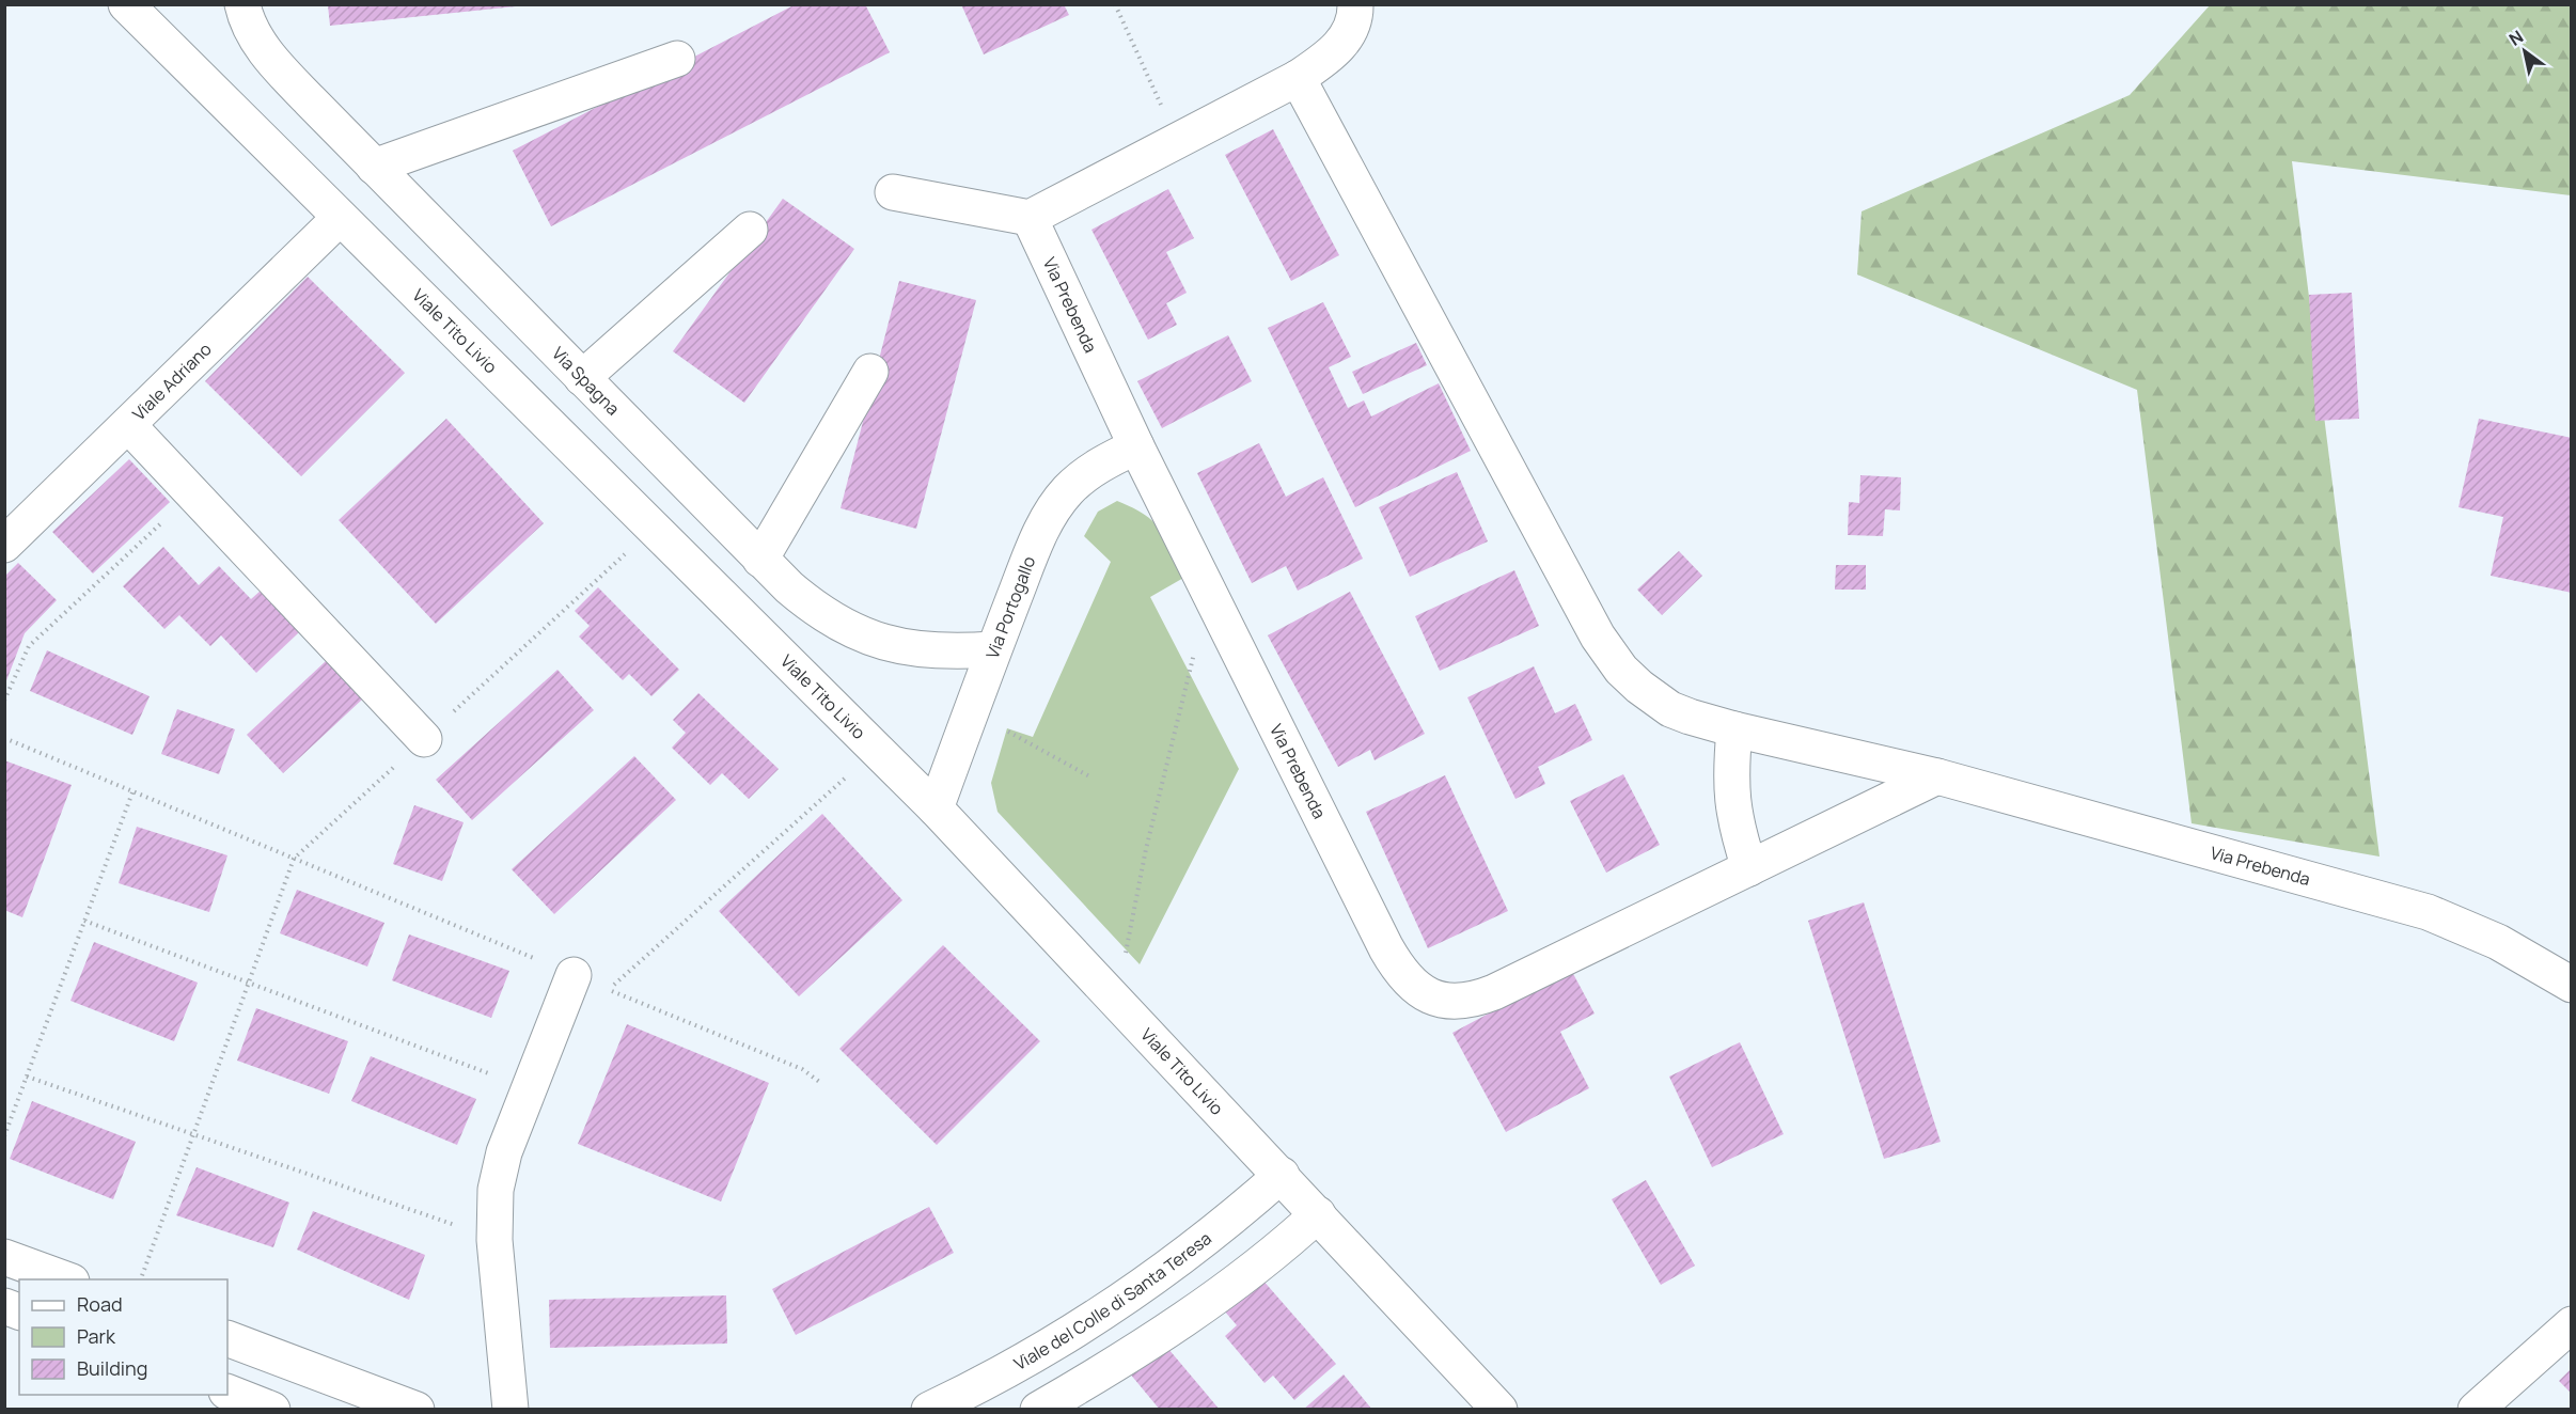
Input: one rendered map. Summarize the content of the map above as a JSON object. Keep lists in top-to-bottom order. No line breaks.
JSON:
{"streets":{"street":["Via Prebenda","Viale Tito Livio","Viale Adriano","Via Spagna","Via Portogallo","Viale del Colle di Santa Teresa"]},"crossings":[["Via Prebenda","Via Portogallo"],["Viale Tito Livio","Viale Adriano"],["Viale Tito Livio","Via Portogallo"],["Viale Tito Livio","Viale del Colle di Santa Teresa"],["Via Spagna","Via Portogallo"]],"legend":["Road","Park","Building"],"north":"top left"}
